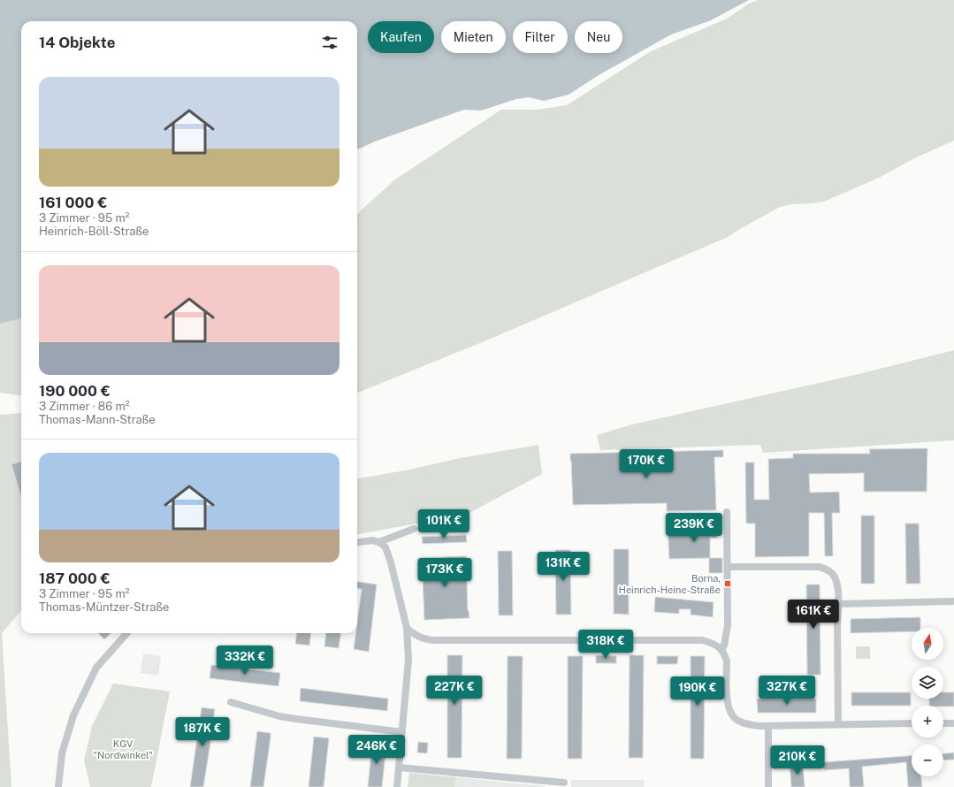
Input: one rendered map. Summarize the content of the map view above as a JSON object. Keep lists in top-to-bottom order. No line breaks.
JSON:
{"parks":["KGV \"Nordwinkel\""],"places":{"transit":["Borna, Heinrich-Heine-Straße"]},"north":"top","page":{"chip":["Kaufen","Mieten","Filter","Neu"],"heading":"14 Objekte","list":[{"name":"161 000 €","note":"3 Zimmer · 95 m² · Heinrich-Böll-Straße"},{"name":"190 000 €","note":"3 Zimmer · 86 m² · Thomas-Mann-Straße"},{"name":"187 000 €","note":"3 Zimmer · 95 m² · Thomas-Müntzer-Straße"}],"price":["170K €","101K €","239K €","131K €","173K €","161K €","318K €","332K €","227K €","327K €","190K €","187K €","246K €","210K €"],"map_buttons":["+","−"]}}
